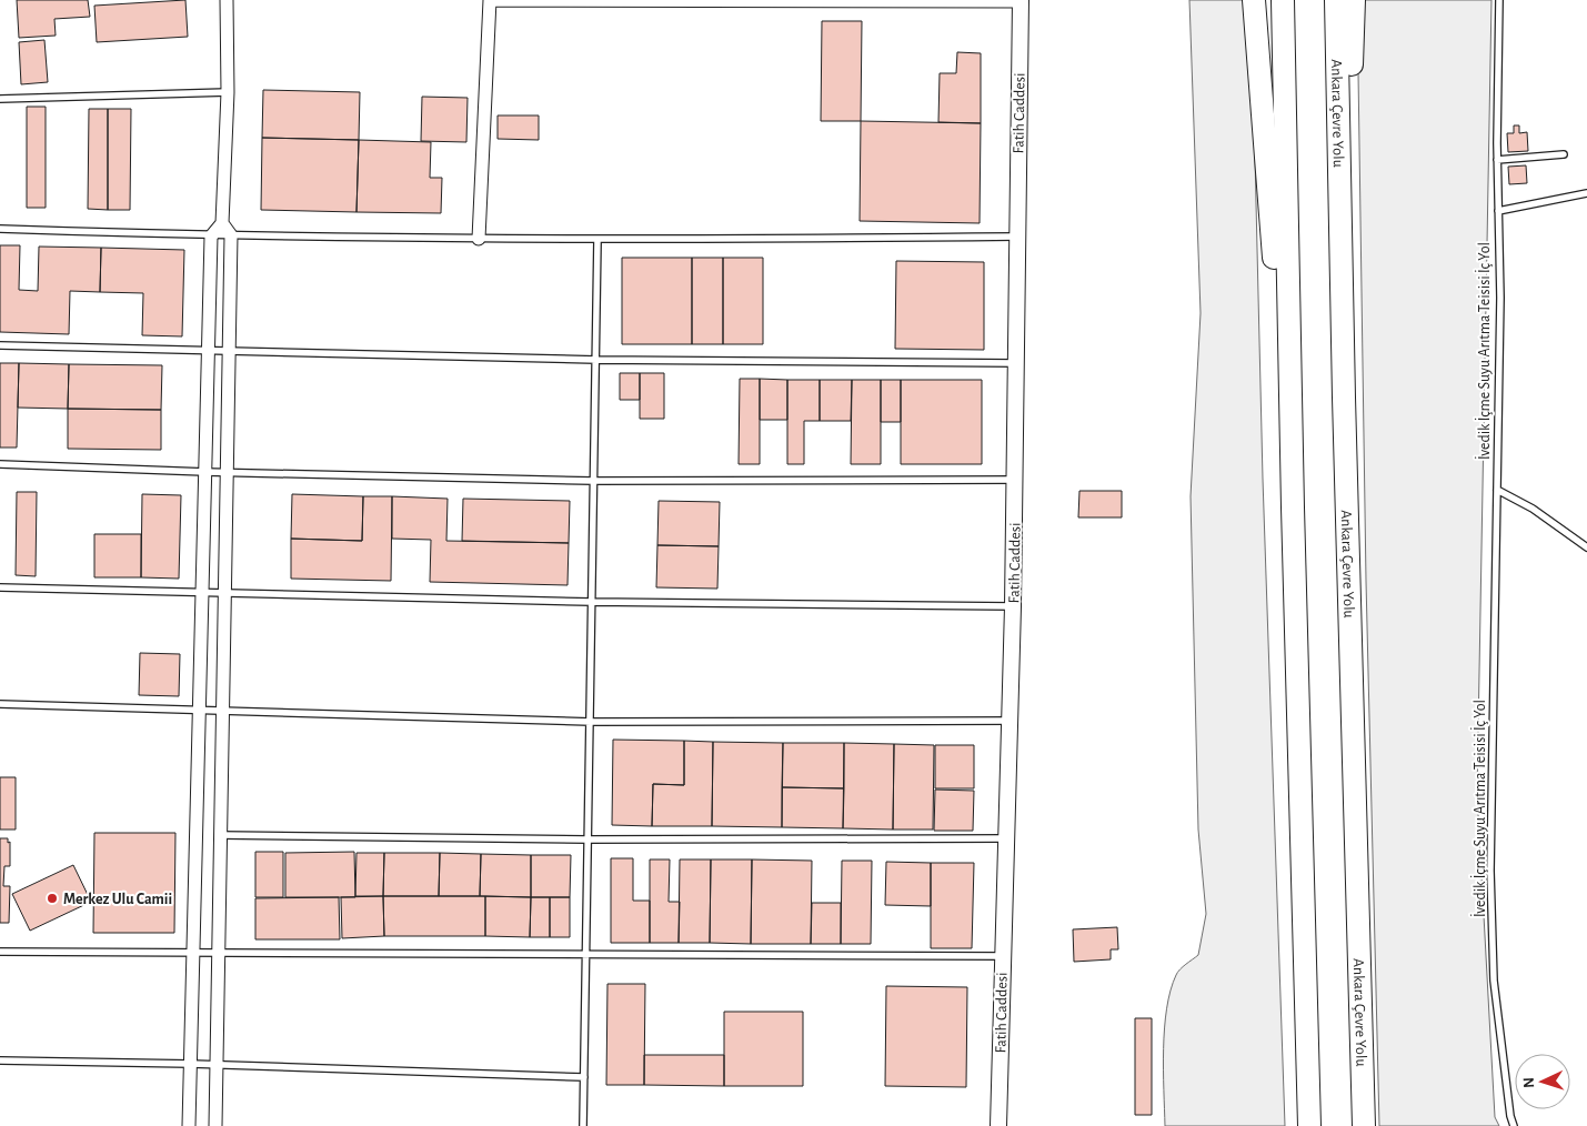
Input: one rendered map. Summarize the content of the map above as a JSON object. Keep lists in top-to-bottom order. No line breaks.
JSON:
{"streets":{"highway":["Ankara Çevre Yolu"],"street":["Fatih Caddesi"],"lane":["İvedik İçme Suyu Arıtma Teisisi İç Yol"]},"places":["Merkez Ulu Camii"],"north":"left"}
